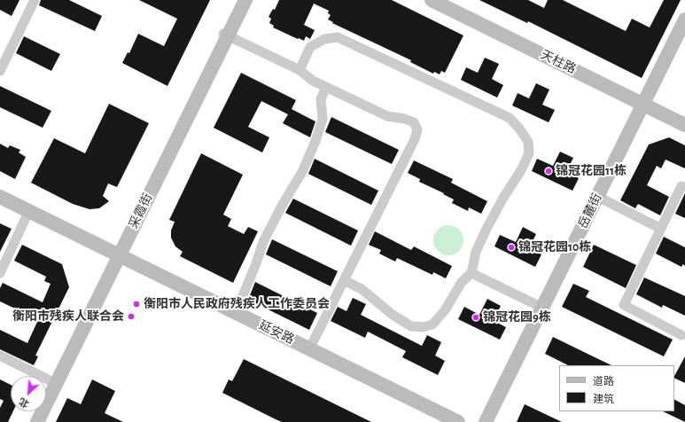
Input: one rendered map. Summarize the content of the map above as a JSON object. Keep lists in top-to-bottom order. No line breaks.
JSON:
{"streets":{"main road":["天柱路","采霞街","岳麓街","延安路"]},"crossings":[["天柱路","岳麓街"],["采霞街","延安路"]],"places":["锦冠花园11栋","锦冠花园10栋","衡阳市人民政府残疾人工作委员会","衡阳市残疾人联合会","锦冠花园9栋"],"legend":["道路","建筑"],"north":"bottom left"}
